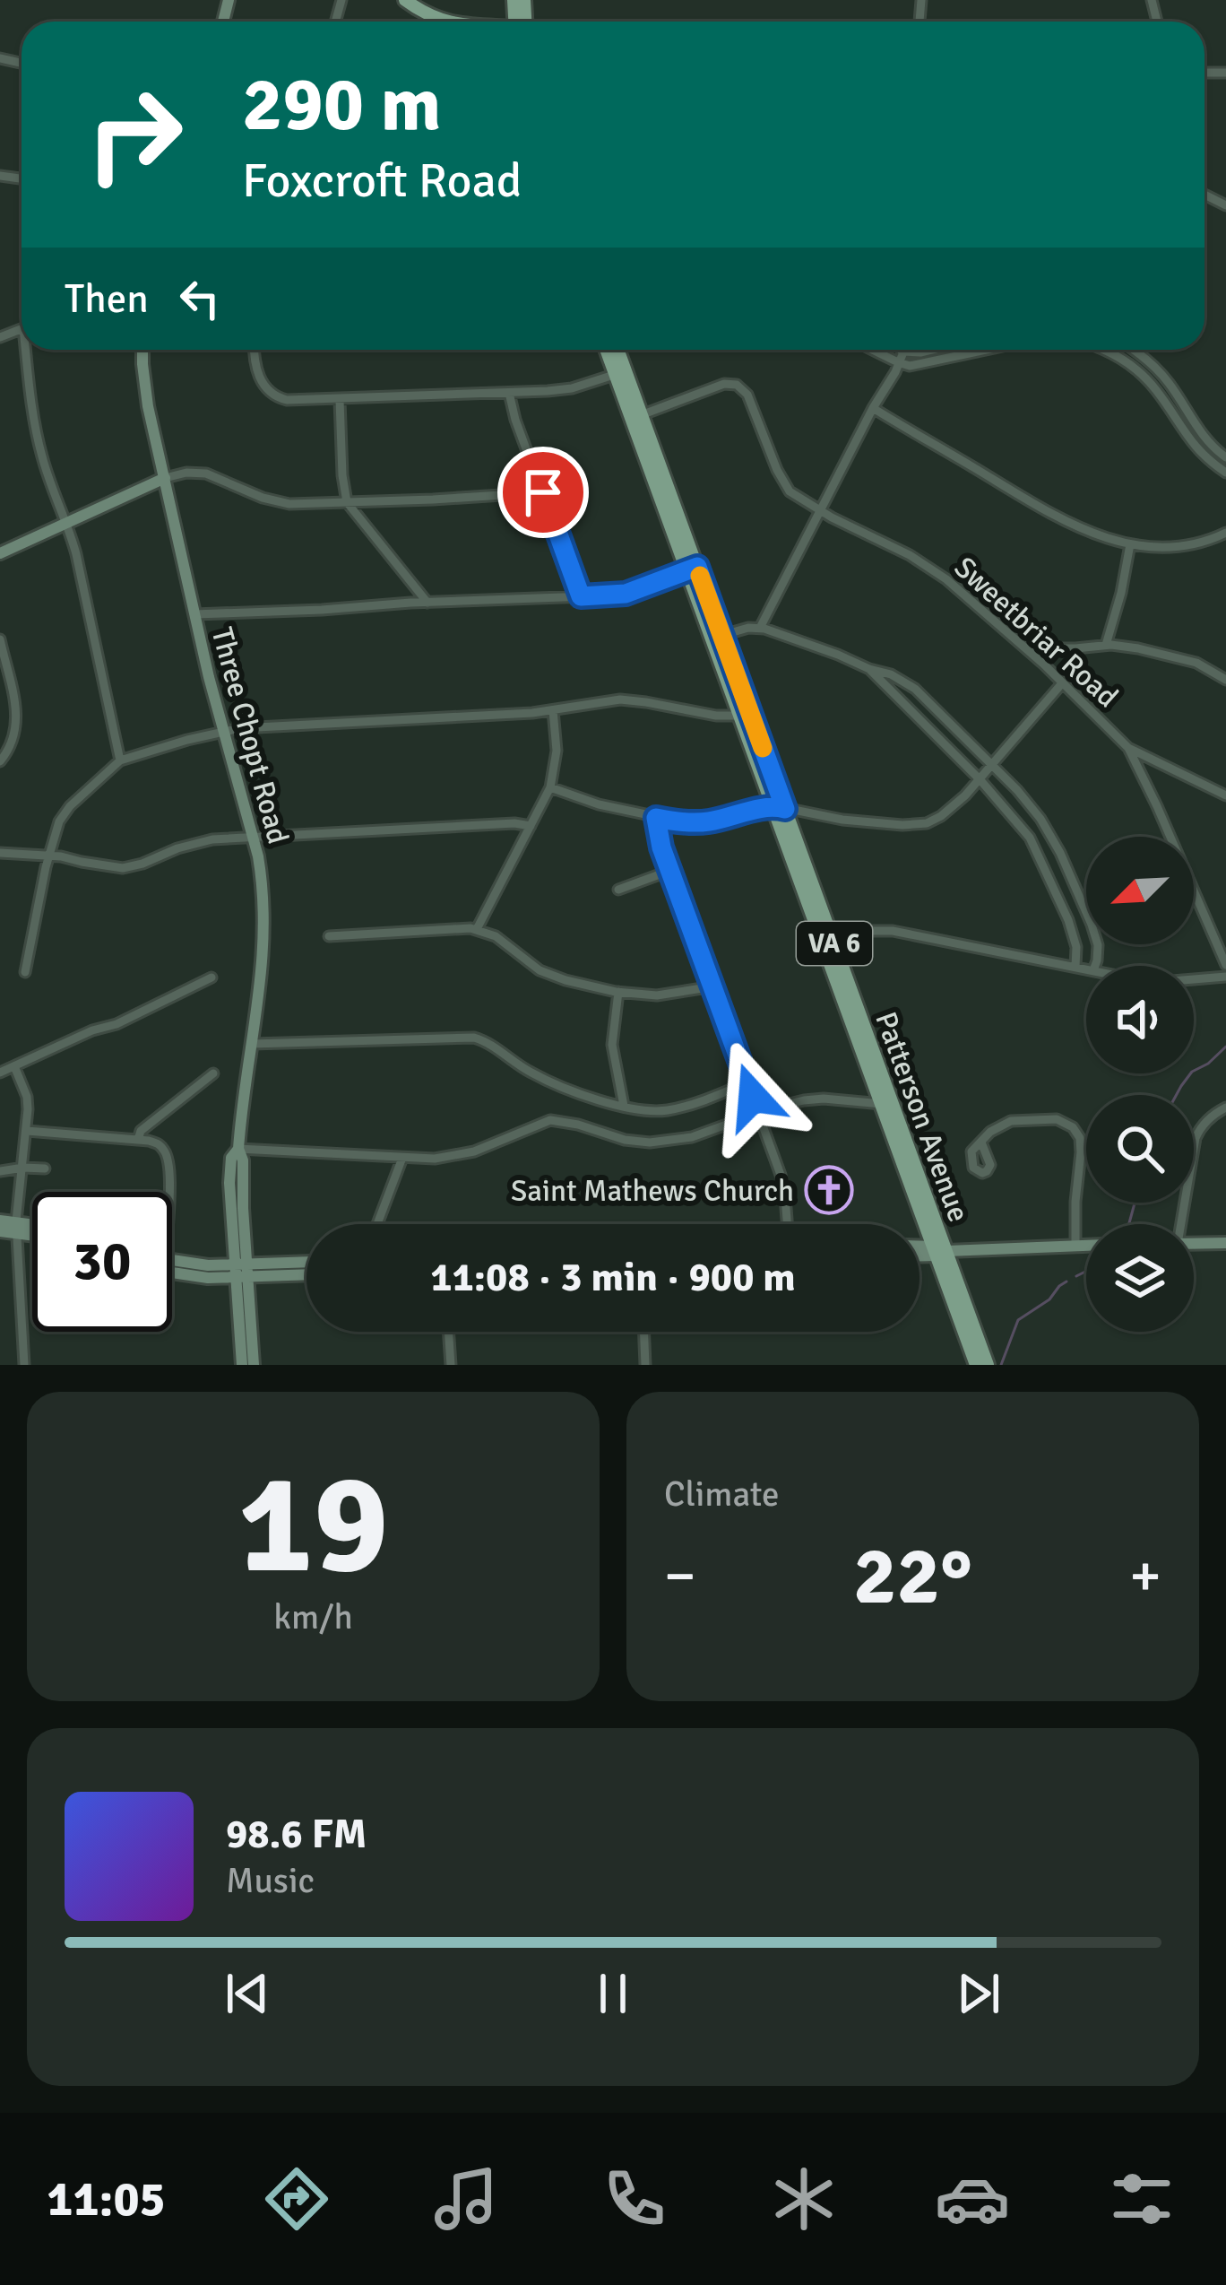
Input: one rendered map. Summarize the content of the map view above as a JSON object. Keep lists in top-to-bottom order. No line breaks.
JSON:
{"streets":{"main road":["Three Chopt Road","VA 6","Patterson Avenue"],"street":["Sweetbriar Road"]},"crossings":[["Sweetbriar Road","Patterson Avenue"]],"places":{"church":["Saint Mathews Church"]},"north":"bottom left","page":{"turn":["290 m","Foxcroft Road"],"then":"Then","limit":"30","trip":"11:08 · 3 min · 900 m","tile":[["19","km/h"],"Climate"],"heat":["−","22°","+"],"song":["98.6 FM","Music"],"tabs":"11:05"}}
